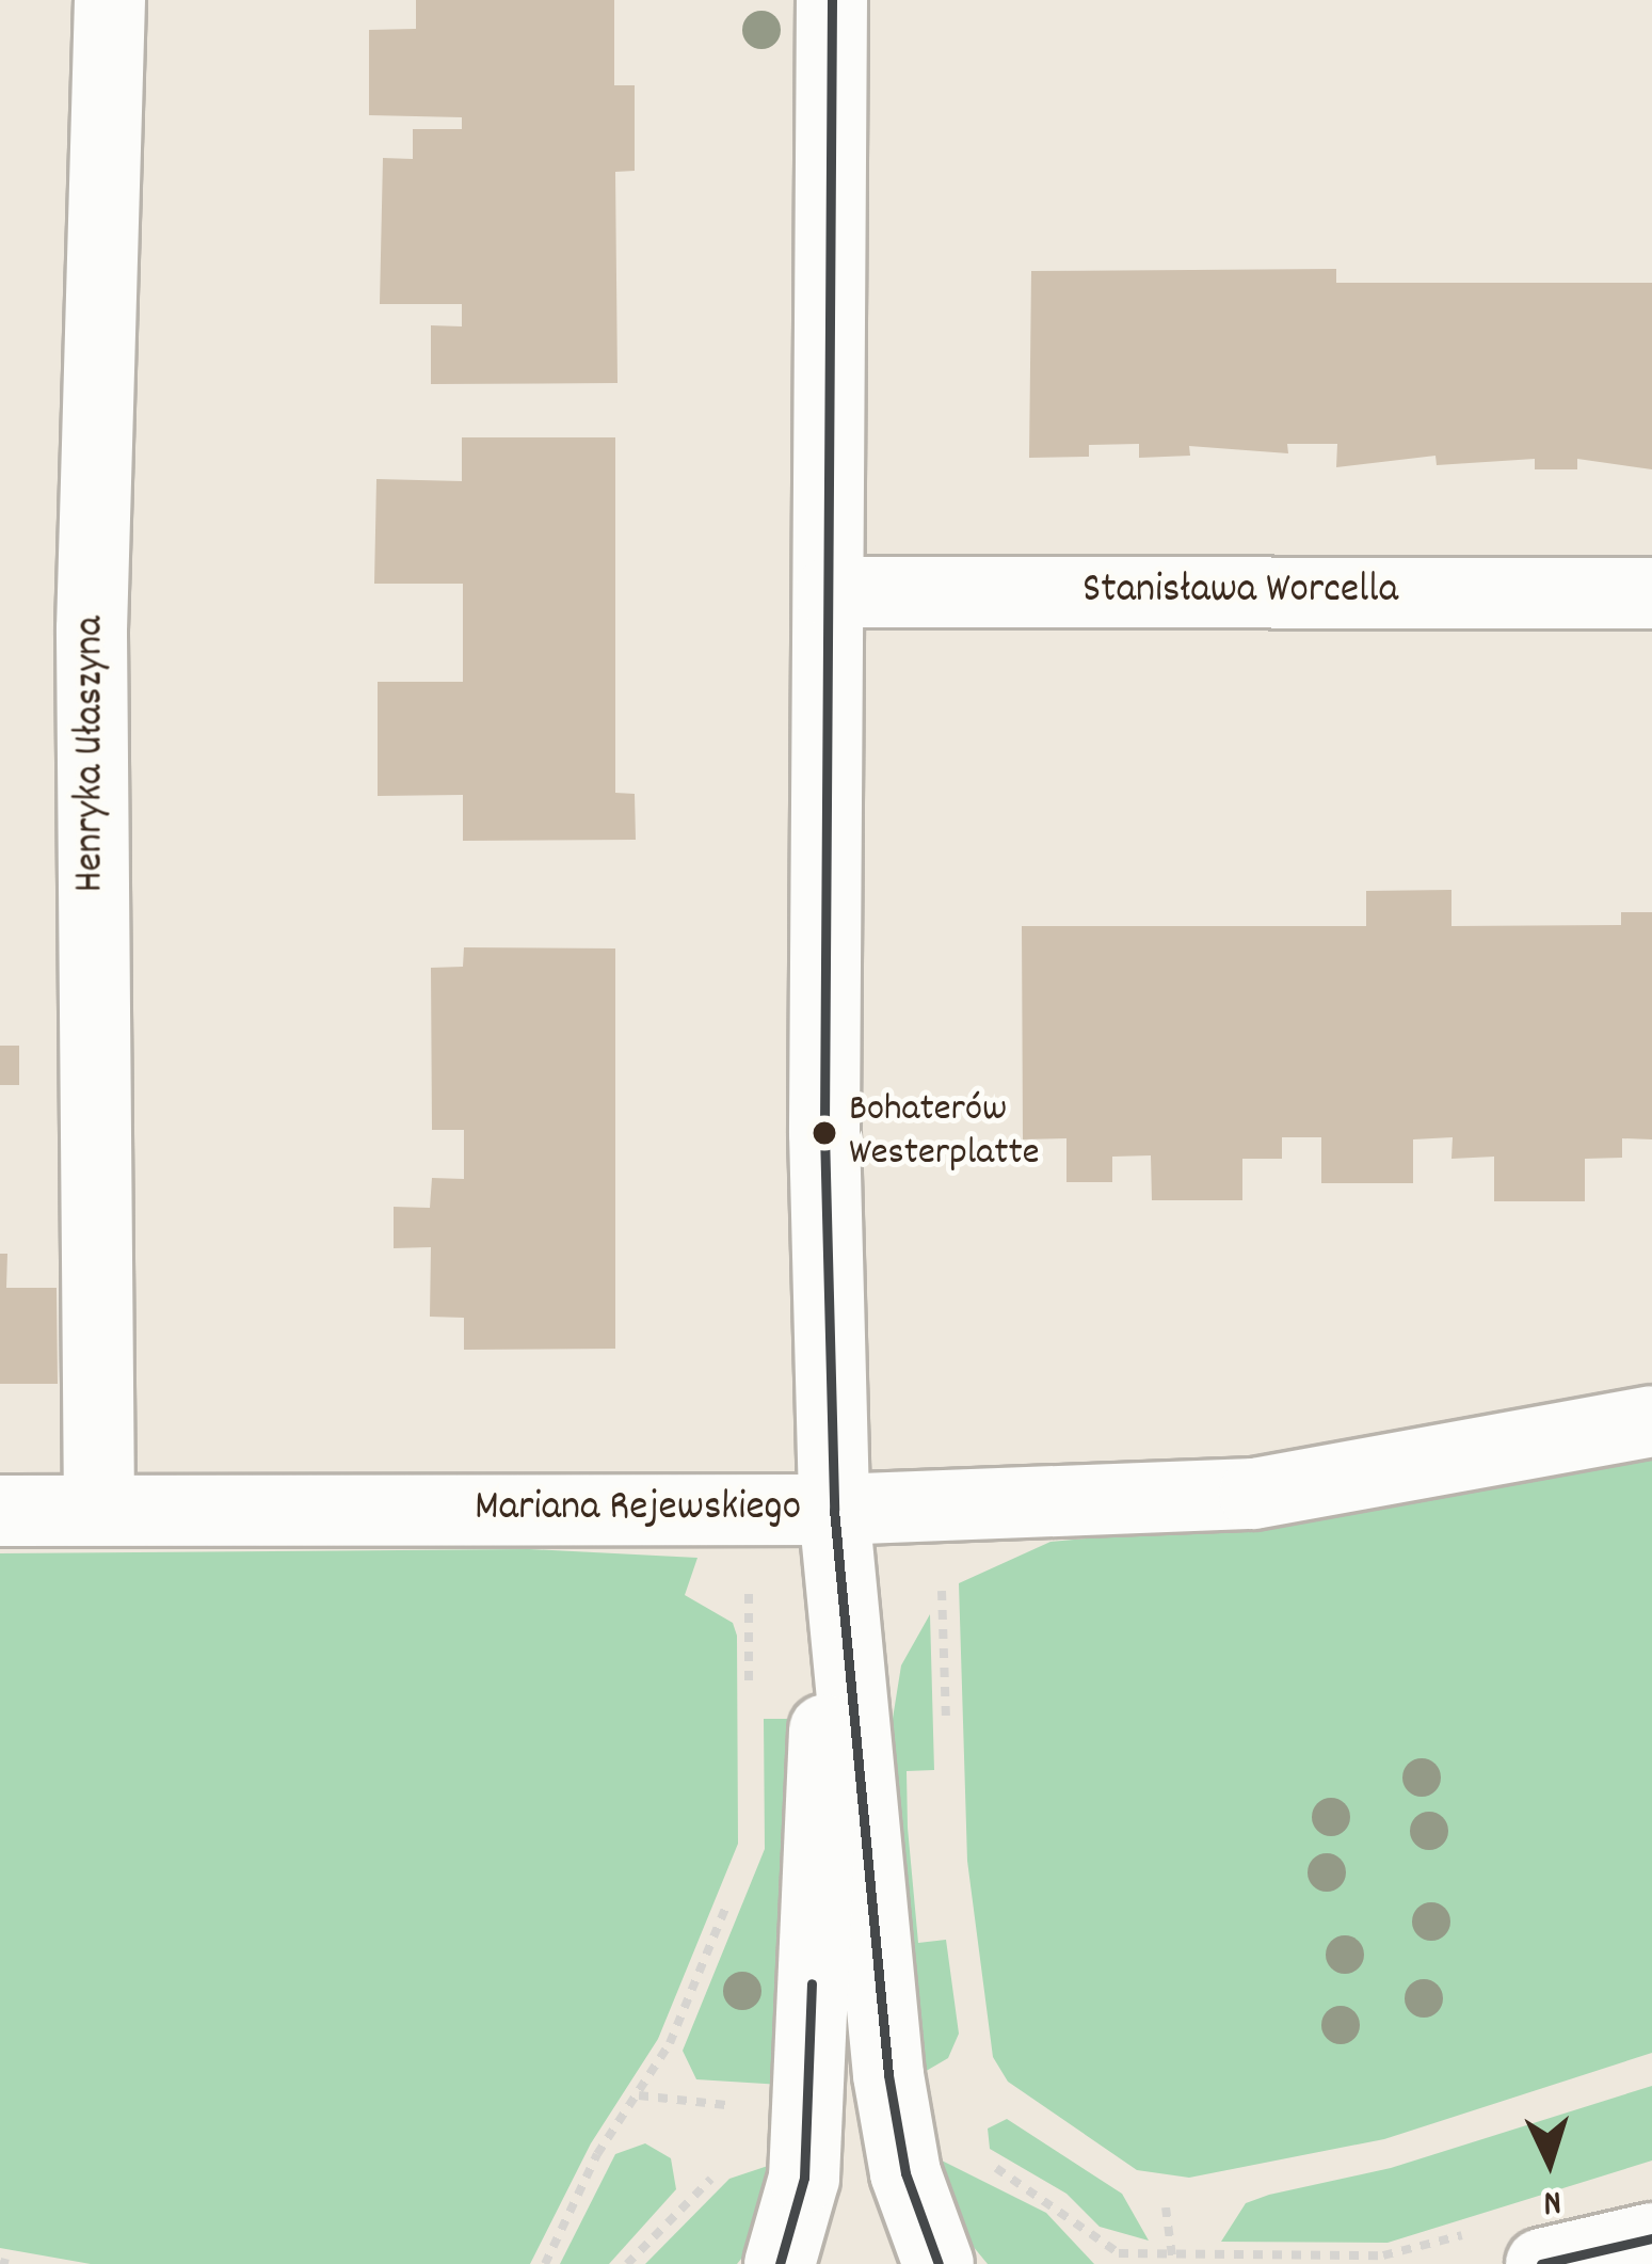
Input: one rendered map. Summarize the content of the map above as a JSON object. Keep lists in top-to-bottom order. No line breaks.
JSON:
{"streets":{"street":["Stanisława Worcella","Henryka Ułaszyna","Mariana Rejewskiego"]},"crossings":[["Henryka Ułaszyna","Mariana Rejewskiego"]],"places":["Bohaterów Westerplatte"],"north":"bottom"}
